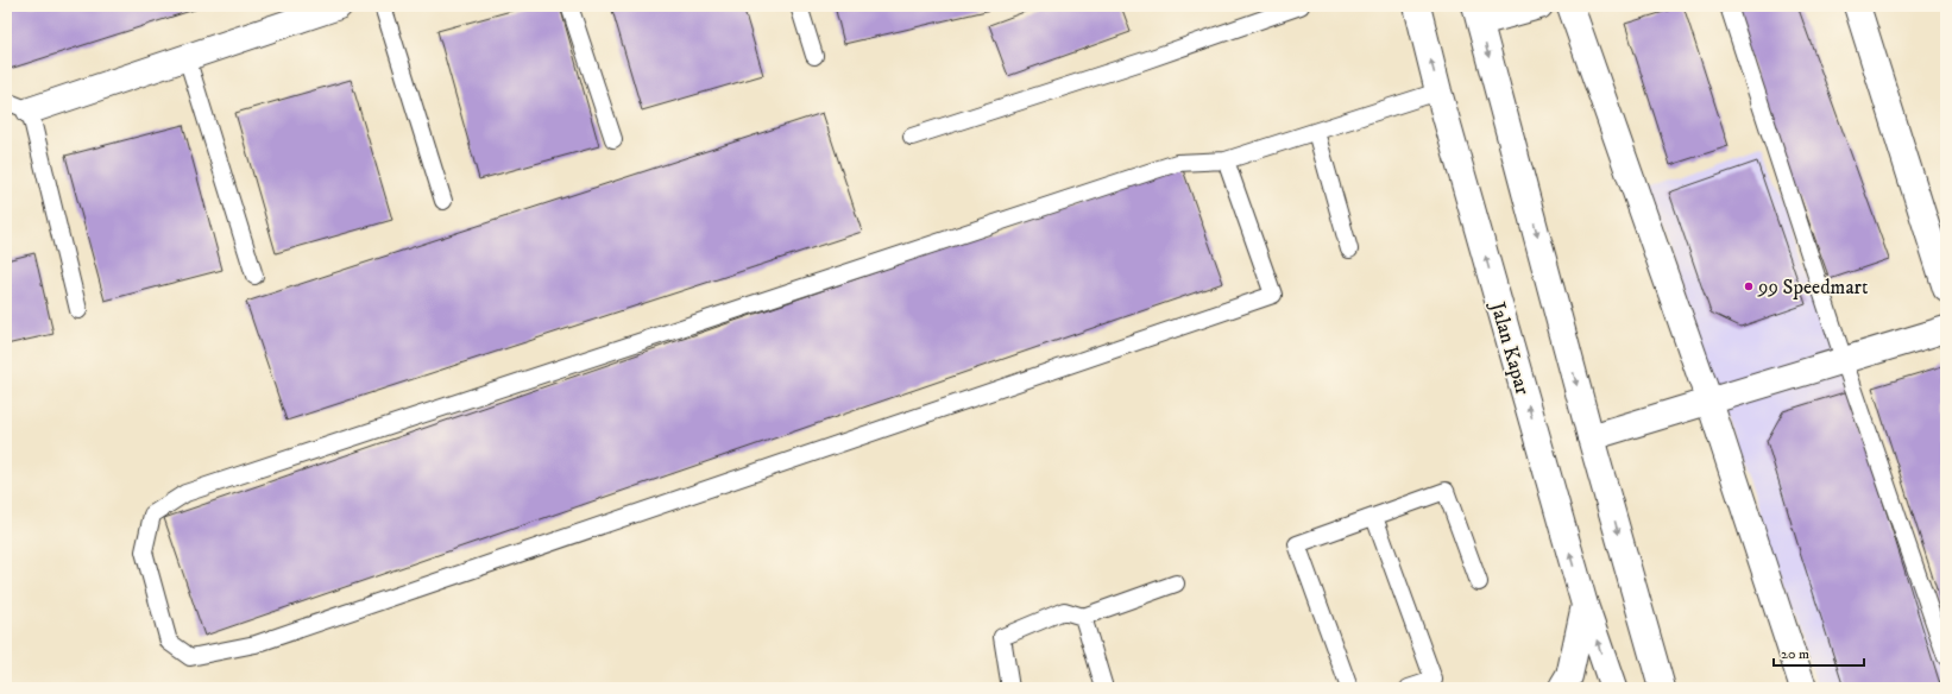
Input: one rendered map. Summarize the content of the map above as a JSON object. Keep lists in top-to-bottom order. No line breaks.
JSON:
{"streets":{"main road":["Jalan Kapar"]},"places":["99 Speedmart"],"scale_bar":"20 m"}
